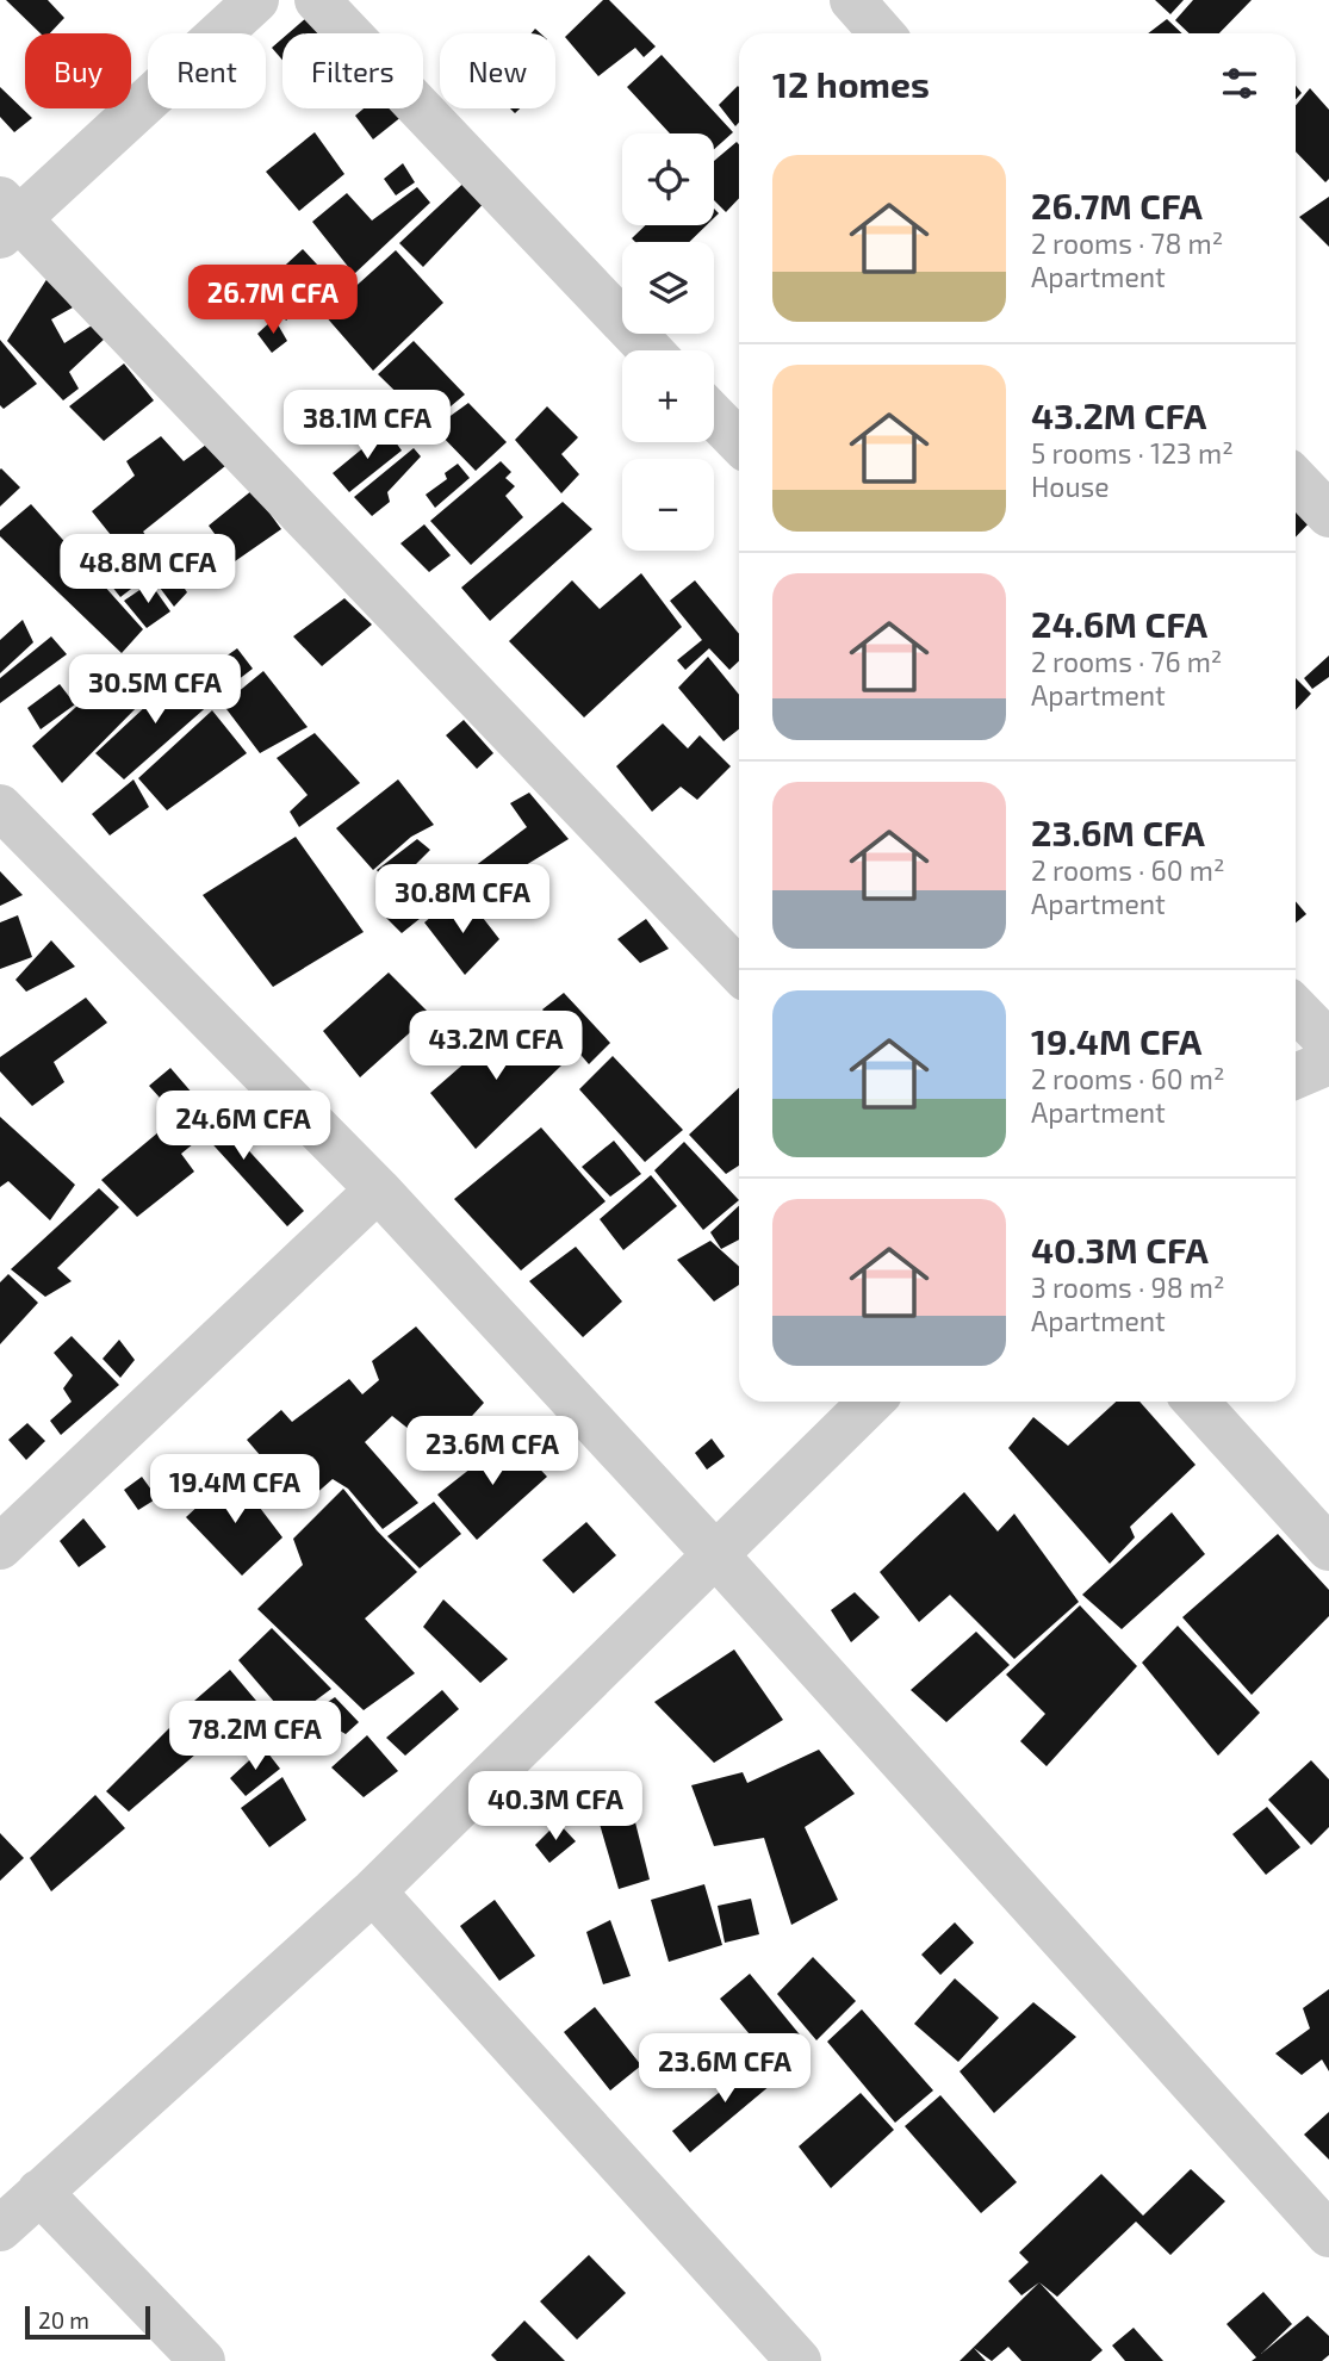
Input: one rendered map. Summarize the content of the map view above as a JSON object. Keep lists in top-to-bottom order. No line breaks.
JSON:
{"scale_bar":"20 m","page":{"chip":["Buy","Rent","Filters","New"],"heading":"12 homes","map_buttons":["+","−"],"list":[{"name":"26.7M CFA","note":"2 rooms · 78 m² · Apartment"},{"name":"43.2M CFA","note":"5 rooms · 123 m² · House"},{"name":"24.6M CFA","note":"2 rooms · 76 m² · Apartment"},{"name":"23.6M CFA","note":"2 rooms · 60 m² · Apartment"},{"name":"19.4M CFA","note":"2 rooms · 60 m² · Apartment"},{"name":"40.3M CFA","note":"3 rooms · 98 m² · Apartment"}],"price":["26.7M CFA","38.1M CFA","48.8M CFA","30.5M CFA","30.8M CFA","43.2M CFA","24.6M CFA","23.6M CFA","19.4M CFA","78.2M CFA","40.3M CFA","23.6M CFA"],"scale":"20 m"}}
